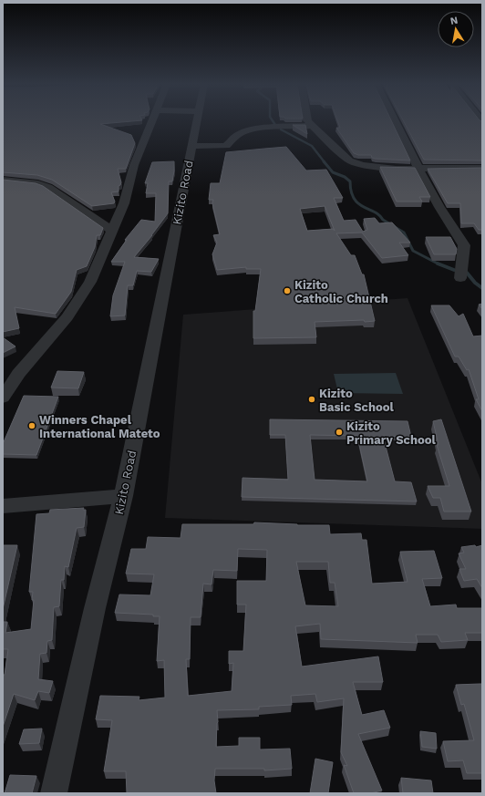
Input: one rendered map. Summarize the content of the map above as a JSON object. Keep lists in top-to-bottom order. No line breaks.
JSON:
{"streets":{"street":["Kizito Road"]},"places":["Kizito Catholic Church","Kizito Basic School","Winners Chapel International Mateto","Kizito Primary School"],"north":"top"}
